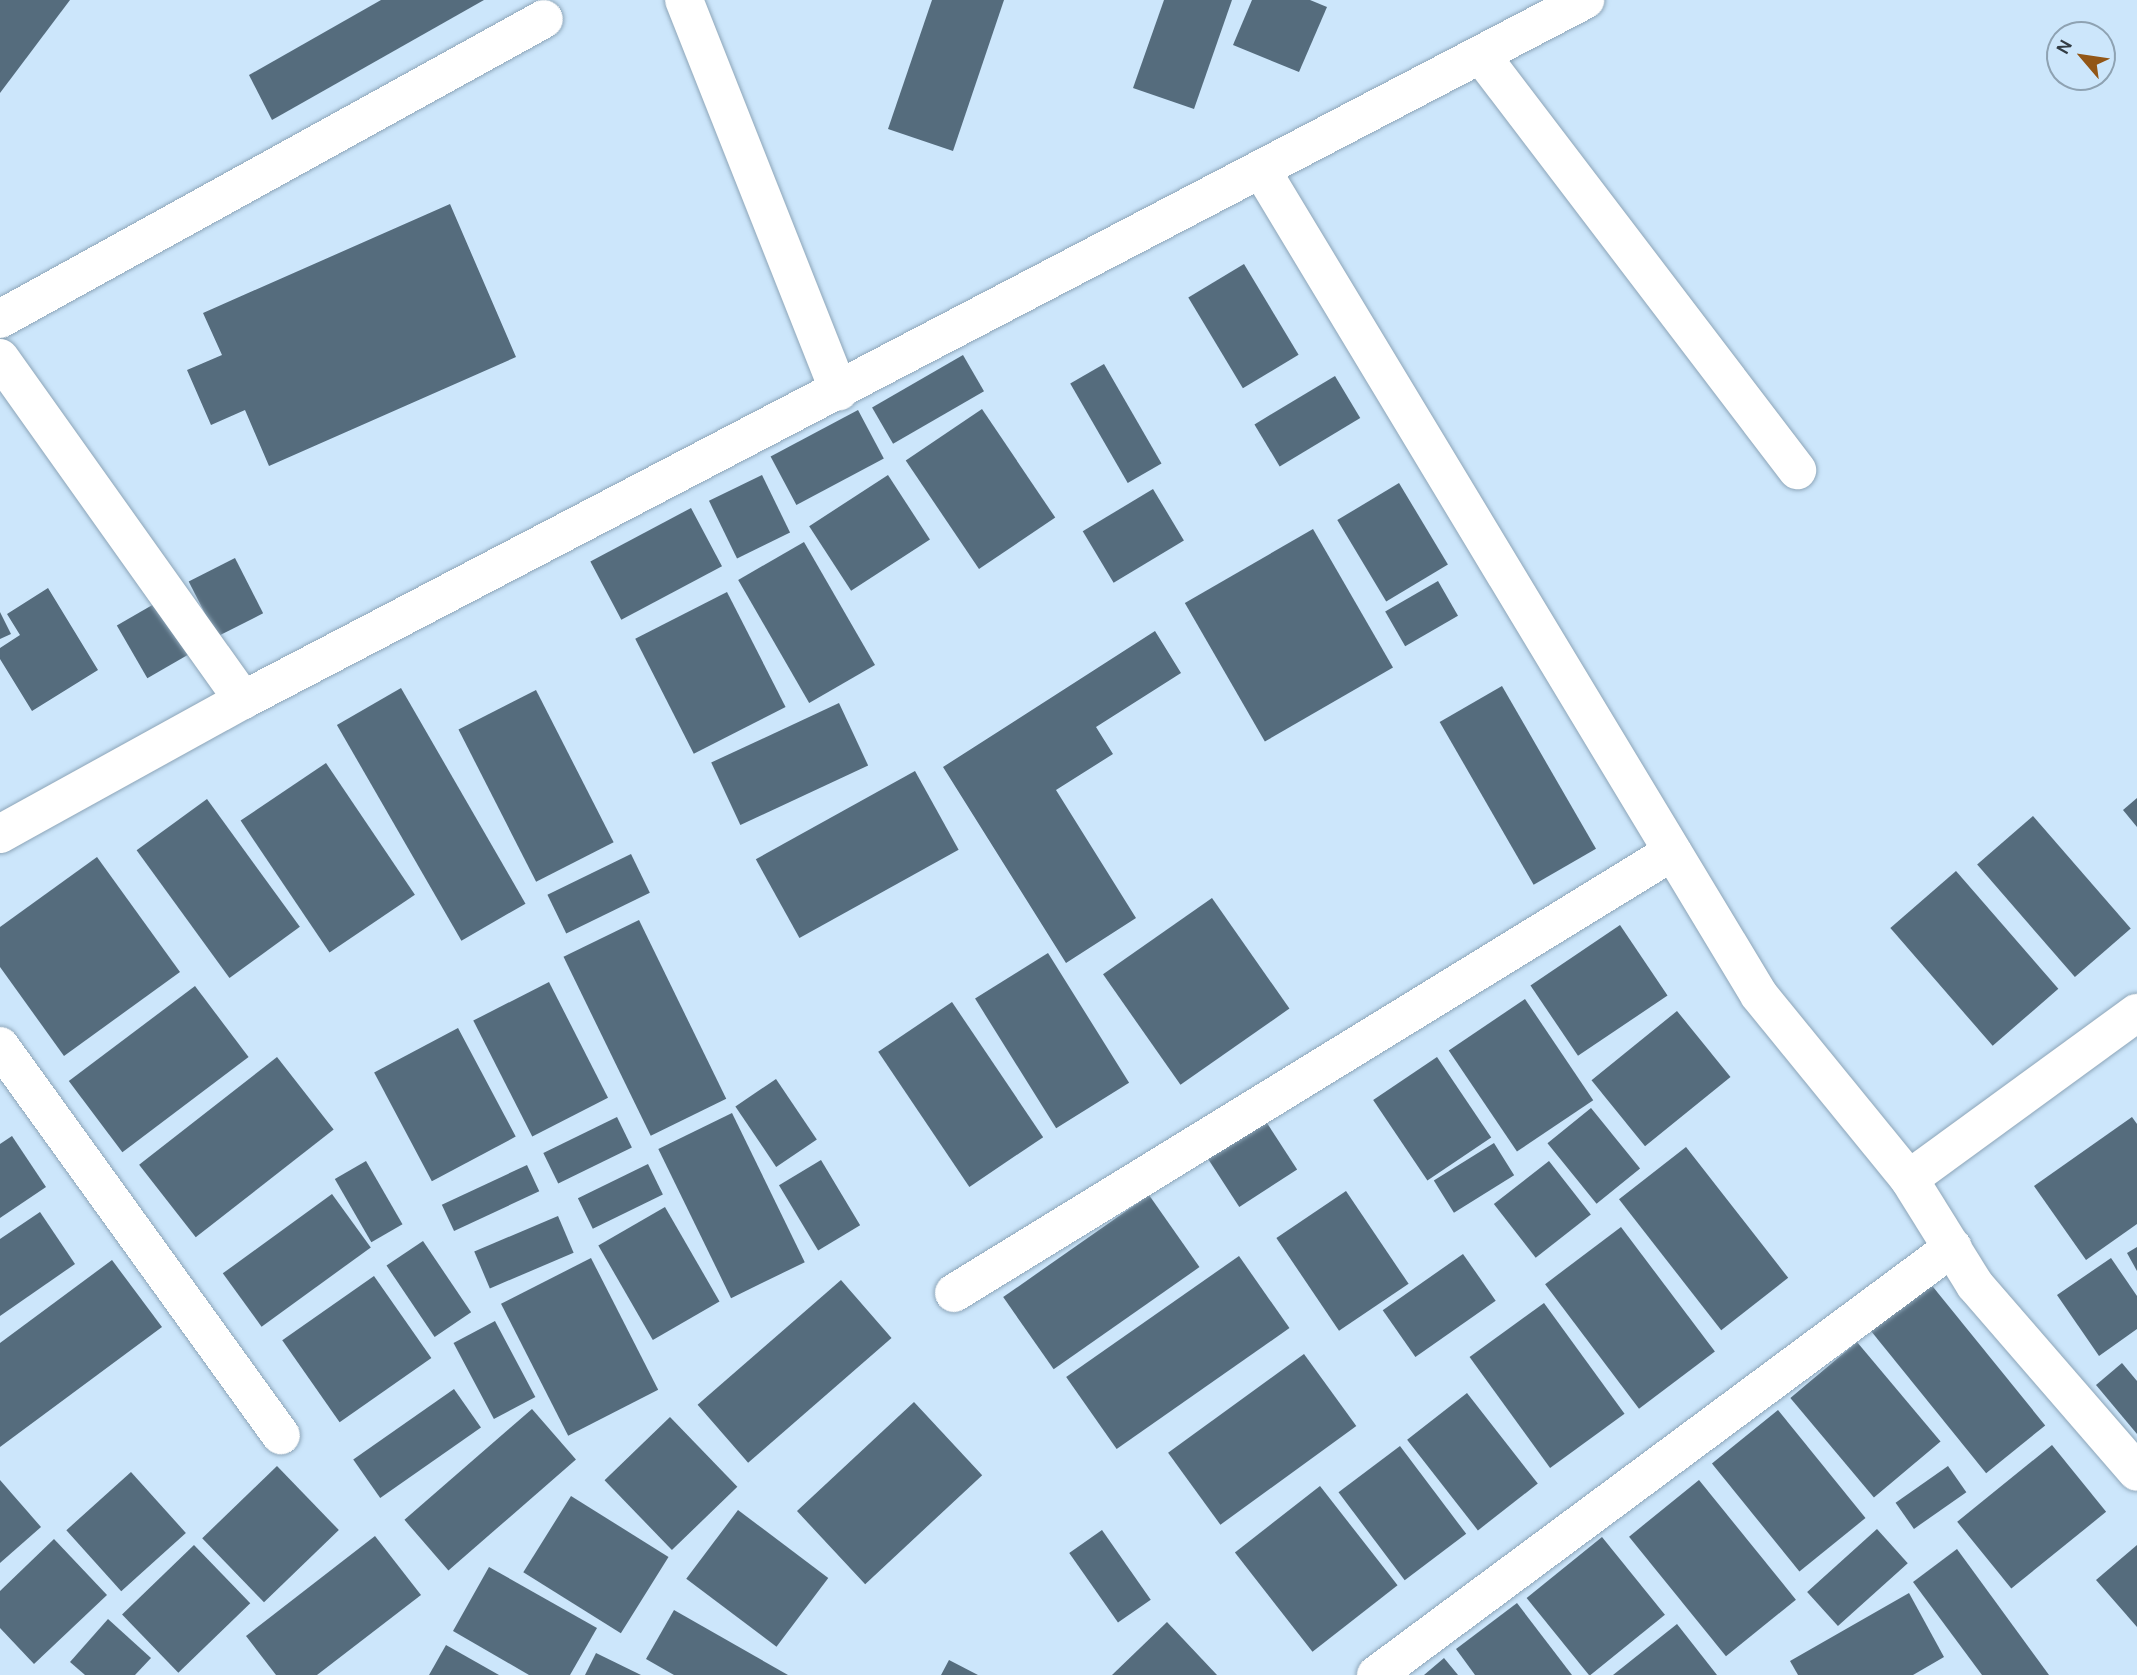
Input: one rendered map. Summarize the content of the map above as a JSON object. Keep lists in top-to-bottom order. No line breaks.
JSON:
{"north":"top left"}
